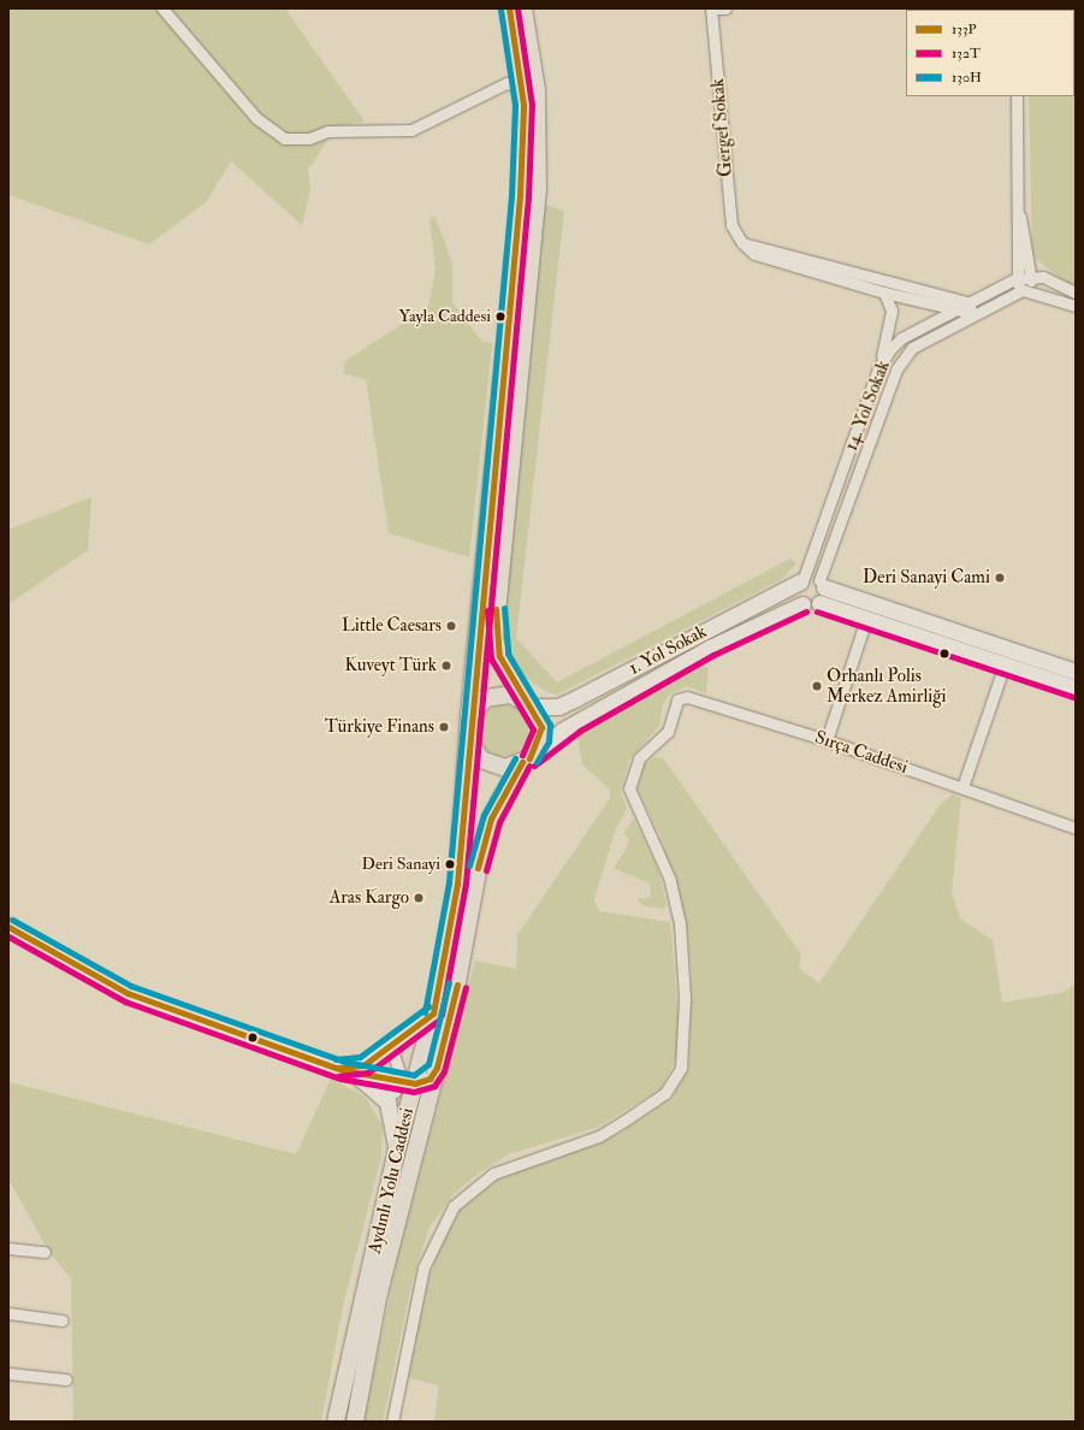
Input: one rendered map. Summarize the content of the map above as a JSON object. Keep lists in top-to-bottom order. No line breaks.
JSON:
{"streets":{"main road":["1. Yol Sokak","Aydınlı Yolu Caddesi"],"street":["Gergef Sokak","14. Yol Sokak","Sırça Caddesi"]},"crossings":[["Gergef Sokak","14. Yol Sokak"],["14. Yol Sokak","1. Yol Sokak"],["1. Yol Sokak","Aydınlı Yolu Caddesi"]],"places":["Yayla Caddesi","Deri Sanayi Cami","Little Caesars","Kuveyt Türk","Orhanlı Polis Merkez Amirliği","Türkiye Finans","Deri Sanayi","Aras Kargo"],"lines":["transit line 133P","transit line 132T","transit line 130H"],"legend":["133P","132T","130H"]}
